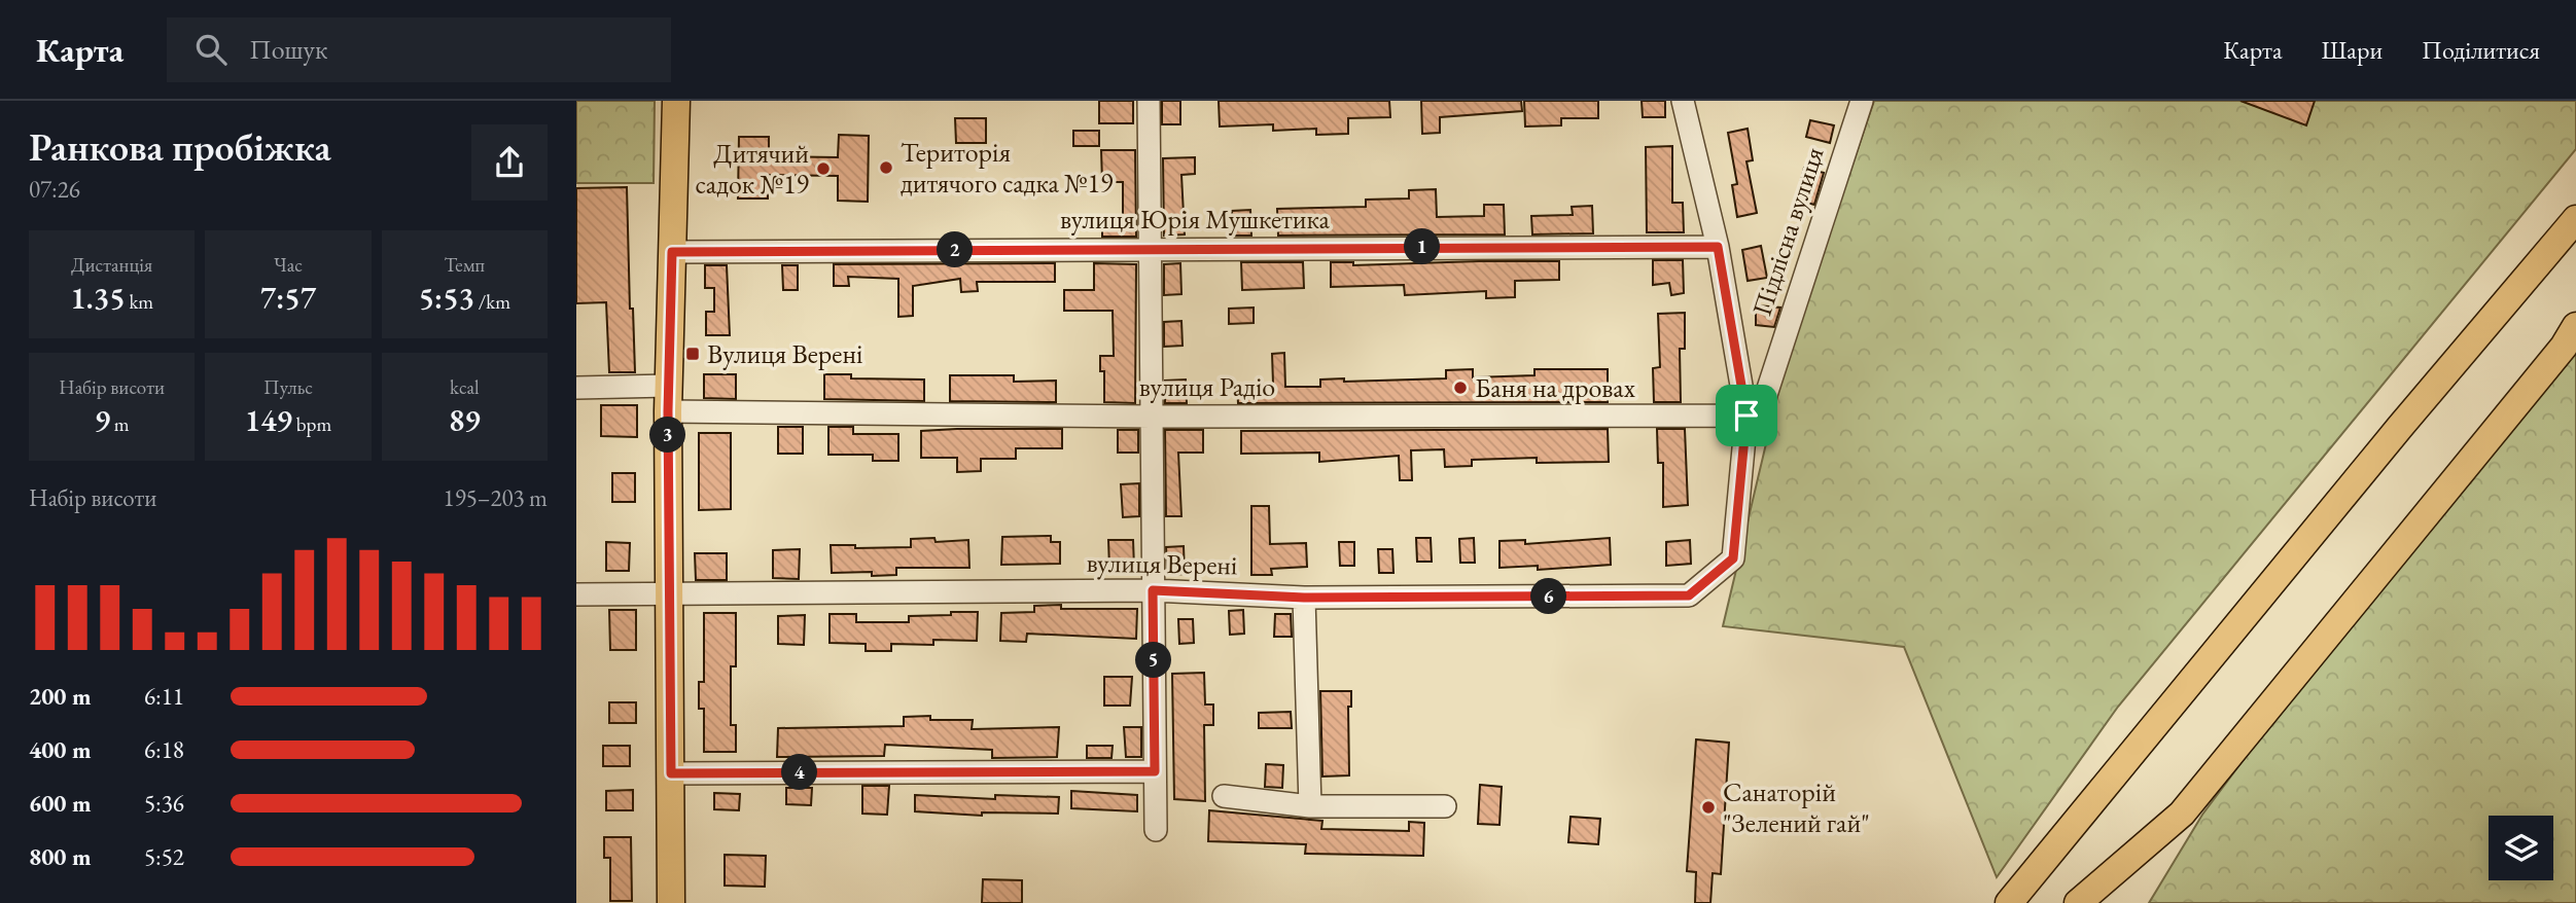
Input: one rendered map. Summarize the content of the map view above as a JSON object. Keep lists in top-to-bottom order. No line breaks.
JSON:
{"streets":{"street":["вулиця Юрія Мушкетика","Підлісна вулиця","вулиця Радіо","вулиця Верені"]},"crossings":[["Підлісна вулиця","вулиця Радіо"],["Підлісна вулиця","вулиця Верені"],["вулиця Радіо","вулиця Верені"]],"places":{"other":["Територія дитячого садка №19","Дитячий садок №19","Баня на дровах","Санаторій \"Зелений гай\""],"transit":["Вулиця Верені"]},"page":{"header":"Карта","search":"Пошук","nav":["Карта","Шари","Поділитися"],"heading":["Ранкова пробіжка","07:26"],"stats":[["Дистанція","1.35 km"],["Час","7:57"],["Темп","5:53 /km"],["Набір висоти","9 m"],["Пульс","149 bpm"],["kcal","89"]],"pins":["1","2","3","6","5","4"],"chart":["Набір висоти","195–203 m"],"list":[{"name":"200 m","note":"6:11"},{"name":"400 m","note":"6:18"},{"name":"600 m","note":"5:36"},{"name":"800 m","note":"5:52"}]}}
